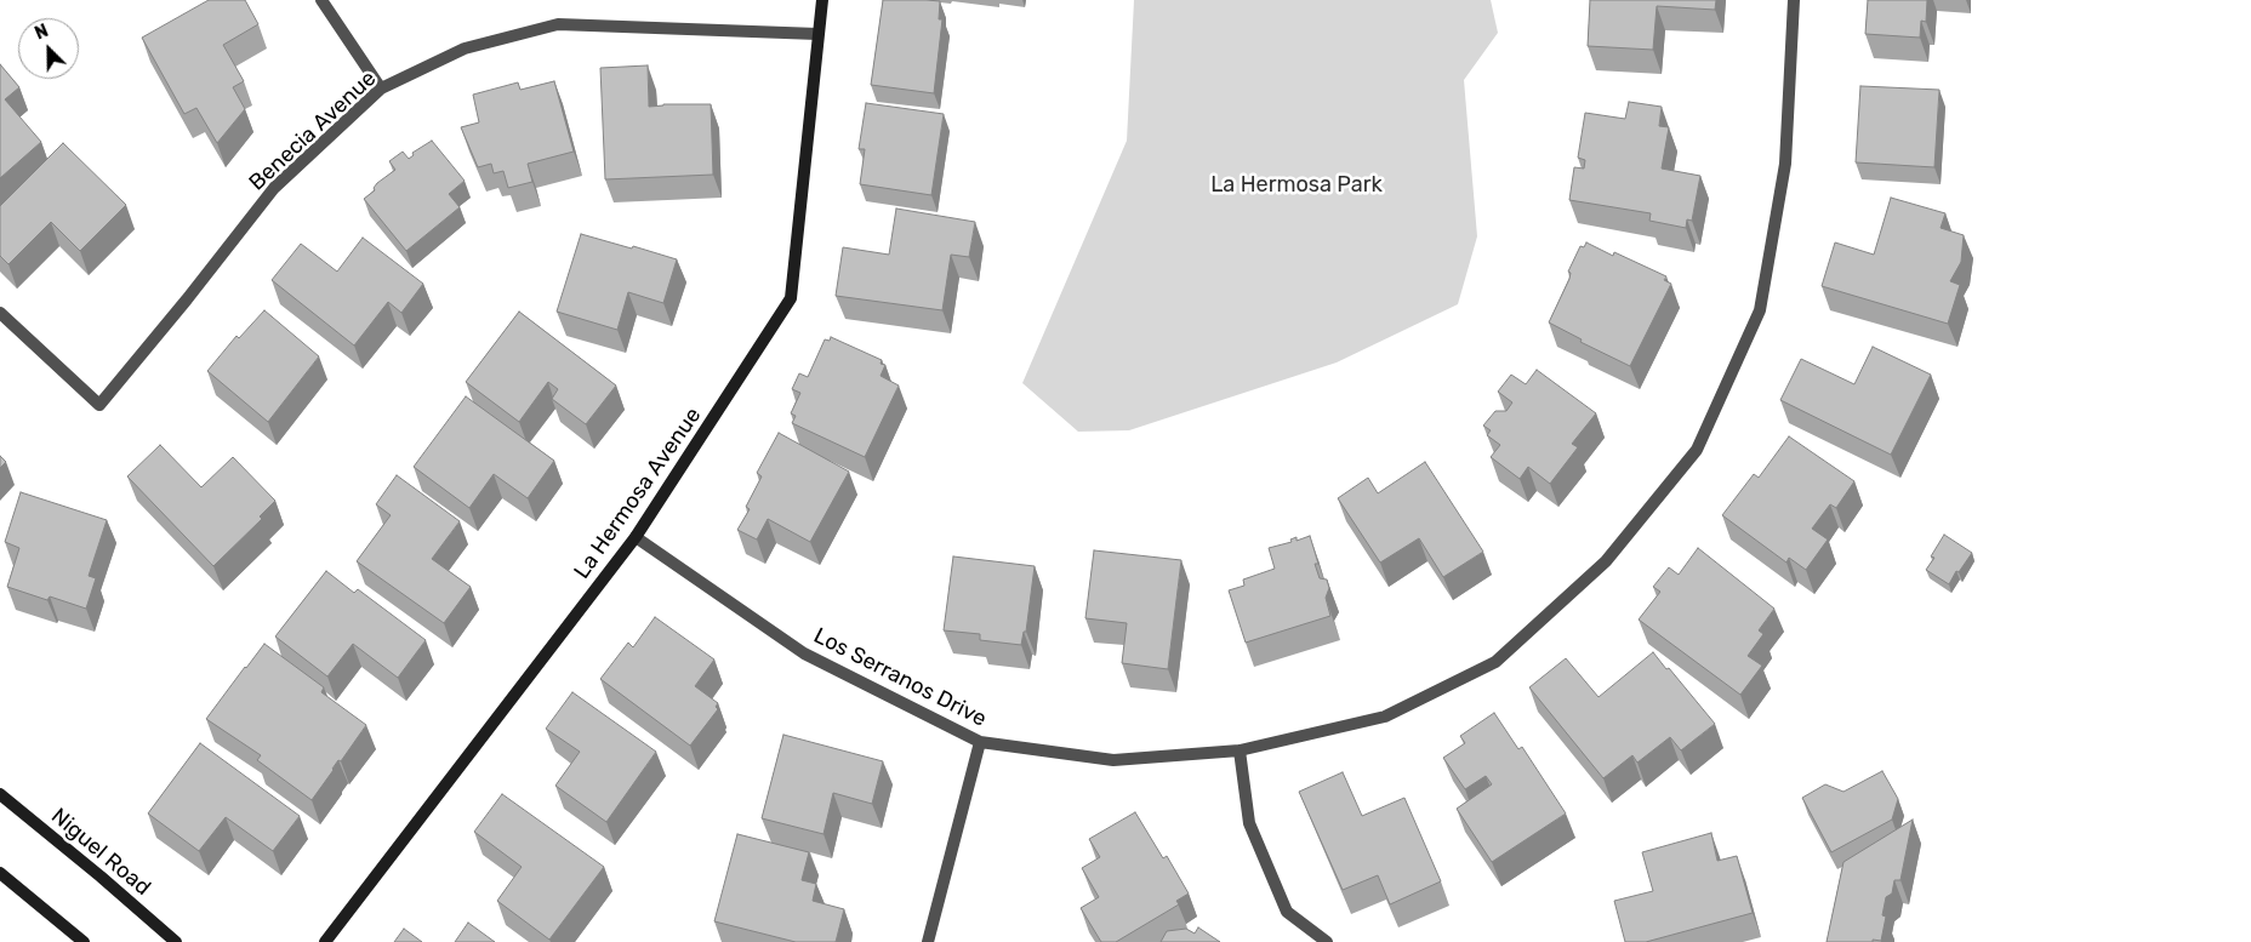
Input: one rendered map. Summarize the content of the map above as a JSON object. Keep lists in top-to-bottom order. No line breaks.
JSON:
{"streets":{"street":["Benecia Avenue","La Hermosa Avenue","Los Serranos Drive","Niguel Road"]},"crossings":[["Benecia Avenue","La Hermosa Avenue"],["La Hermosa Avenue","Los Serranos Drive"]],"parks":["La Hermosa Park"],"north":"top left"}
